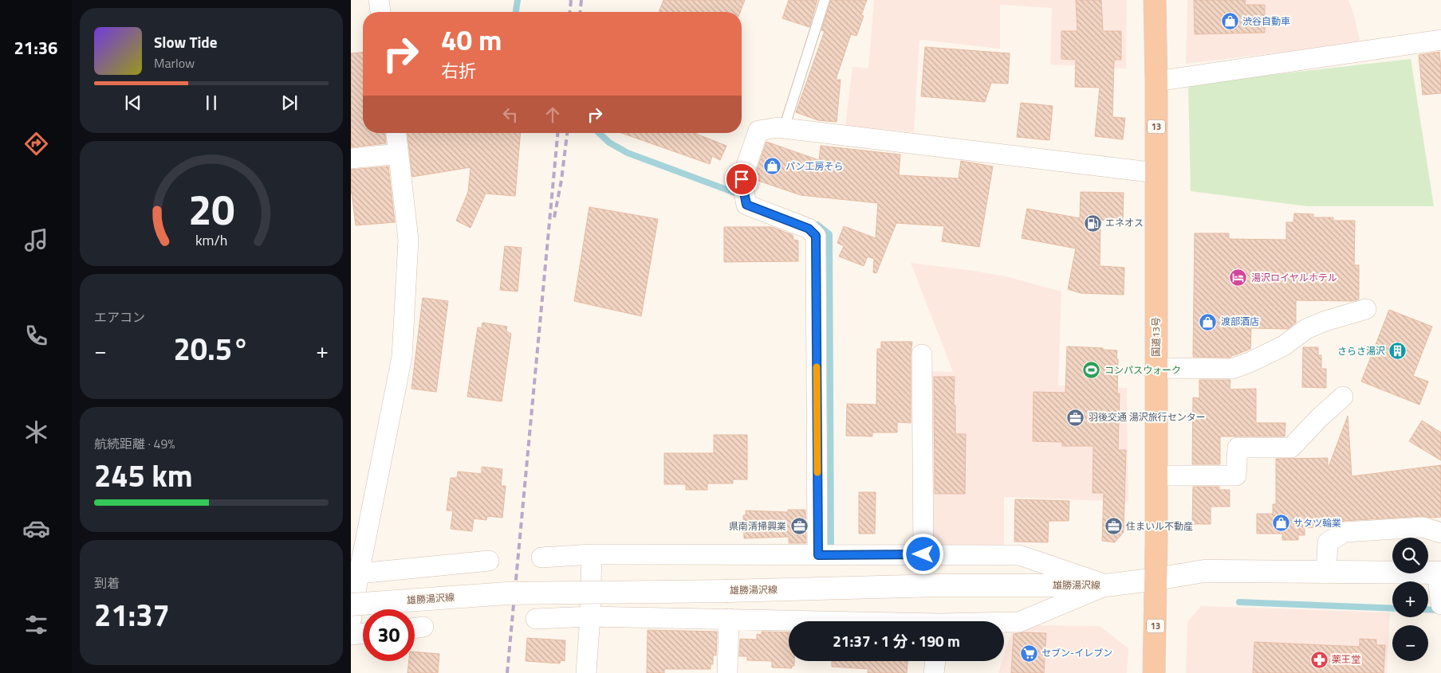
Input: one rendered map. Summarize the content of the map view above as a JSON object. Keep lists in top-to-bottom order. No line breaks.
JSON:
{"streets":{"highway":["13","国道13号"],"main road":["雄勝湯沢線"]},"crossings":[["国道13号","雄勝湯沢線"]],"places":{"shop":["渋谷自動車","パン工房そら","渡部酒店","サタツ輪業"],"fuel station":["エネオス"],"hotel":["湯沢ロイヤルホテル"],"building":["さらさ湯沢"],"sports":["コンパスウォーク"],"office":["羽後交通 湯沢旅行センター","県南清掃興業","住まいル不動産"],"supermarket":["セブン-イレブン"],"pharmacy":["薬王堂"]},"page":{"tabs":"21:36","turn":["40 m","右折"],"song":["Slow Tide","Marlow"],"tile":["エアコン",["航続距離 · 49%","245 km"],["到着","21:37"]],"heat":["−","20.5°","+"],"map_buttons":["+","−"],"limit":"30","trip":"21:37 · 1 分 · 190 m","gauge":["20","km/h"]}}
